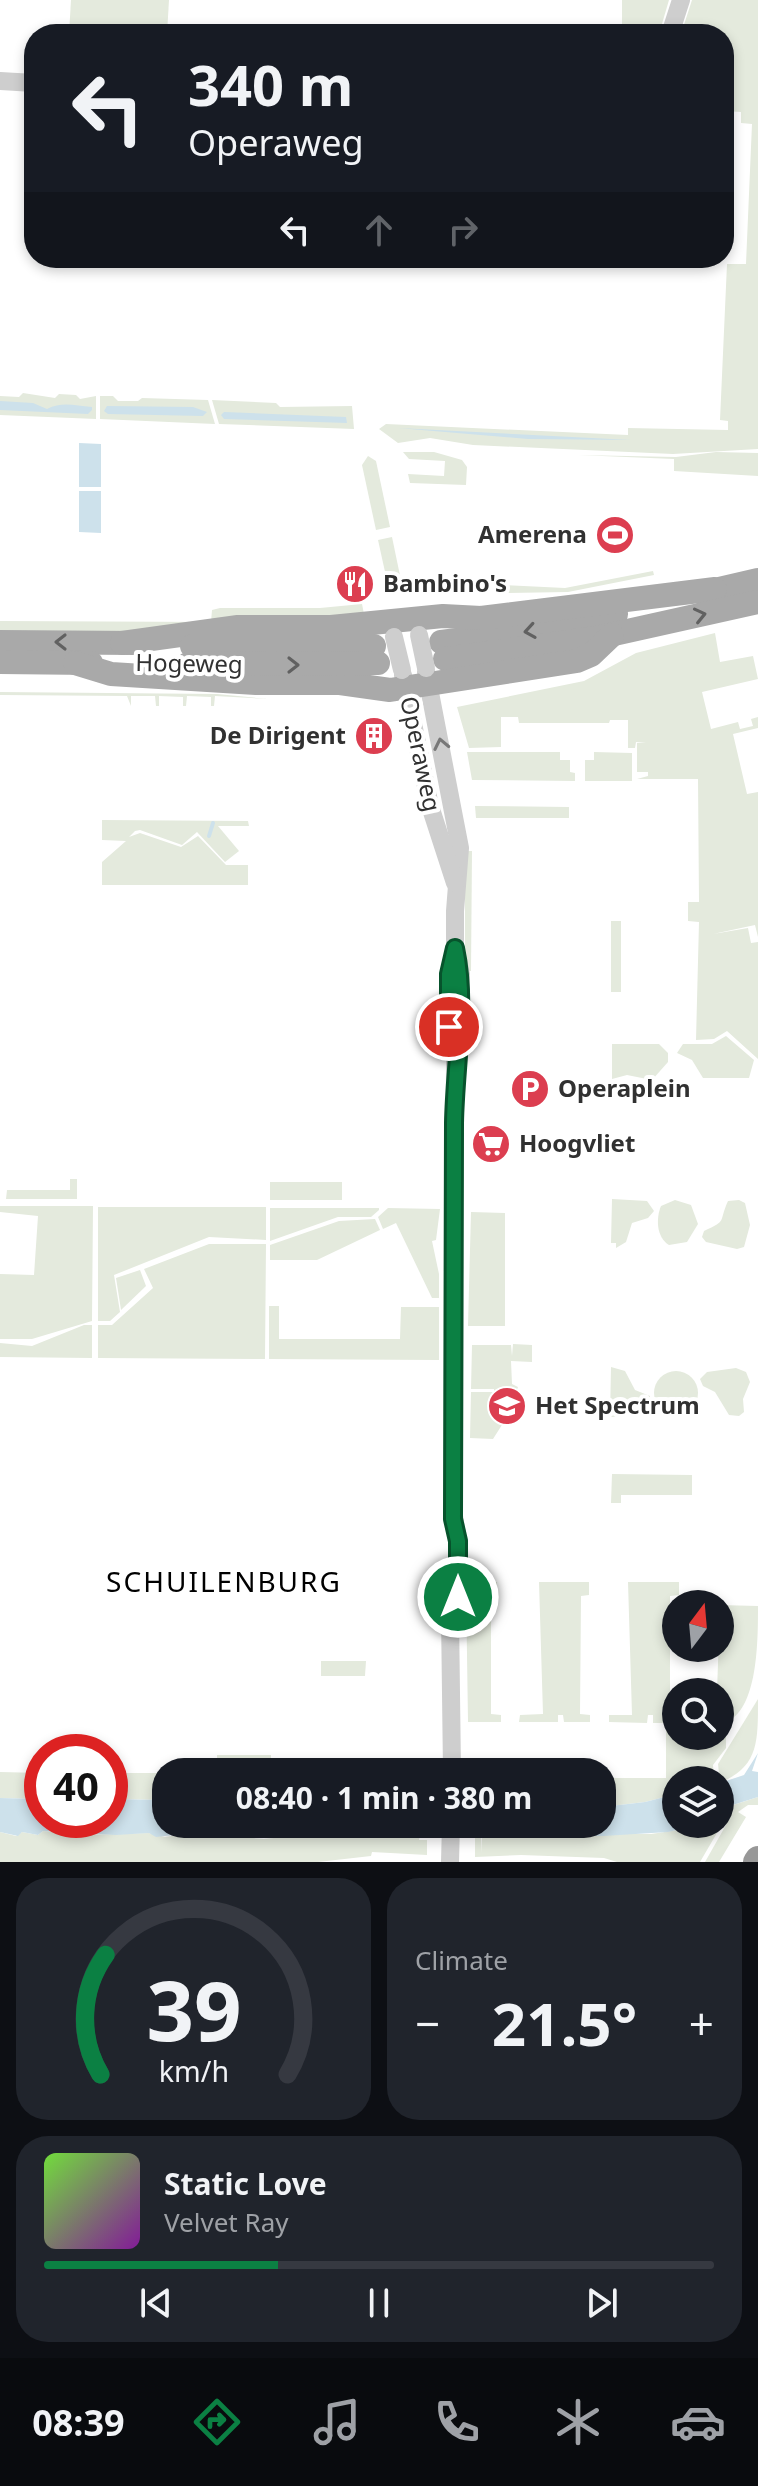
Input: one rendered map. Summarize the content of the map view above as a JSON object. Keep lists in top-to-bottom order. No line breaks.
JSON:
{"streets":{"main road":["Hogeweg"],"street":["Operaweg"]},"crossings":[["Hogeweg","Operaweg"]],"districts":["SCHUILENBURG"],"places":{"sports":["Amerena"],"restaurant":["Bambino's"],"building":["De Dirigent"],"parking":["Operaplein"],"supermarket":["Hoogvliet"],"school or university":["Het Spectrum"]},"north":"top","page":{"turn":["340 m","Operaweg"],"limit":"40","trip":"08:40 · 1 min · 380 m","tile":"Climate","heat":["−","21.5°","+"],"song":["Static Love","Velvet Ray"],"tabs":"08:39","gauge":["39","km/h"]}}
